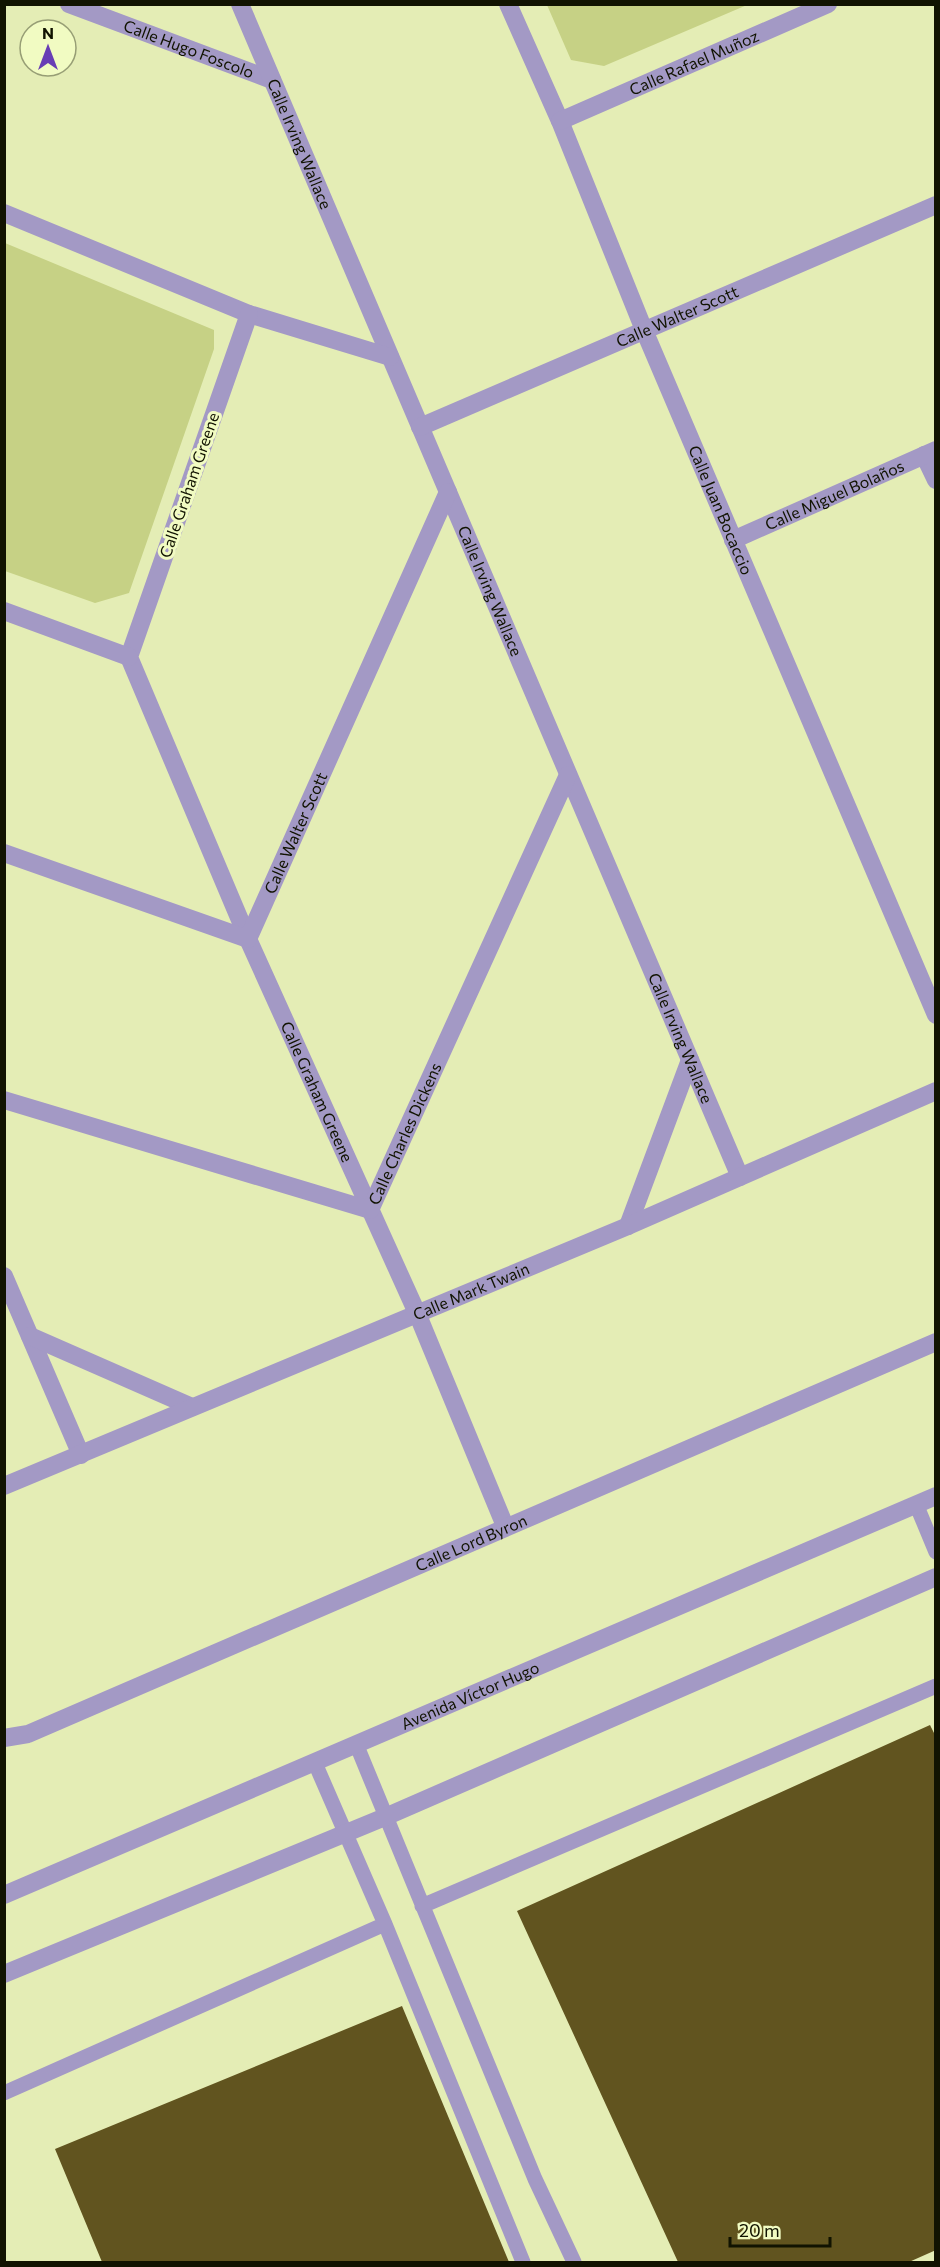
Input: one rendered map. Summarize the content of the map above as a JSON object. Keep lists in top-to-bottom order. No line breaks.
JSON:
{"streets":{"street":["Calle Hugo Foscolo","Calle Rafael Muñoz","Calle Irving Wallace","Calle Walter Scott","Calle Graham Greene","Calle Miguel Bolaños","Calle Juan Bocaccio","Calle Charles Dickens","Calle Mark Twain","Calle Lord Byron","Avenida Víctor Hugo"]},"crossings":[["Calle Hugo Foscolo","Calle Irving Wallace"],["Calle Rafael Muñoz","Calle Juan Bocaccio"],["Calle Irving Wallace","Calle Walter Scott"],["Calle Irving Wallace","Calle Charles Dickens"],["Calle Irving Wallace","Calle Mark Twain"],["Calle Walter Scott","Calle Graham Greene"],["Calle Walter Scott","Calle Juan Bocaccio"],["Calle Graham Greene","Calle Charles Dickens"],["Calle Graham Greene","Calle Mark Twain"],["Calle Graham Greene","Calle Lord Byron"],["Calle Miguel Bolaños","Calle Juan Bocaccio"]],"scale_bar":"20 m","north":"top"}
